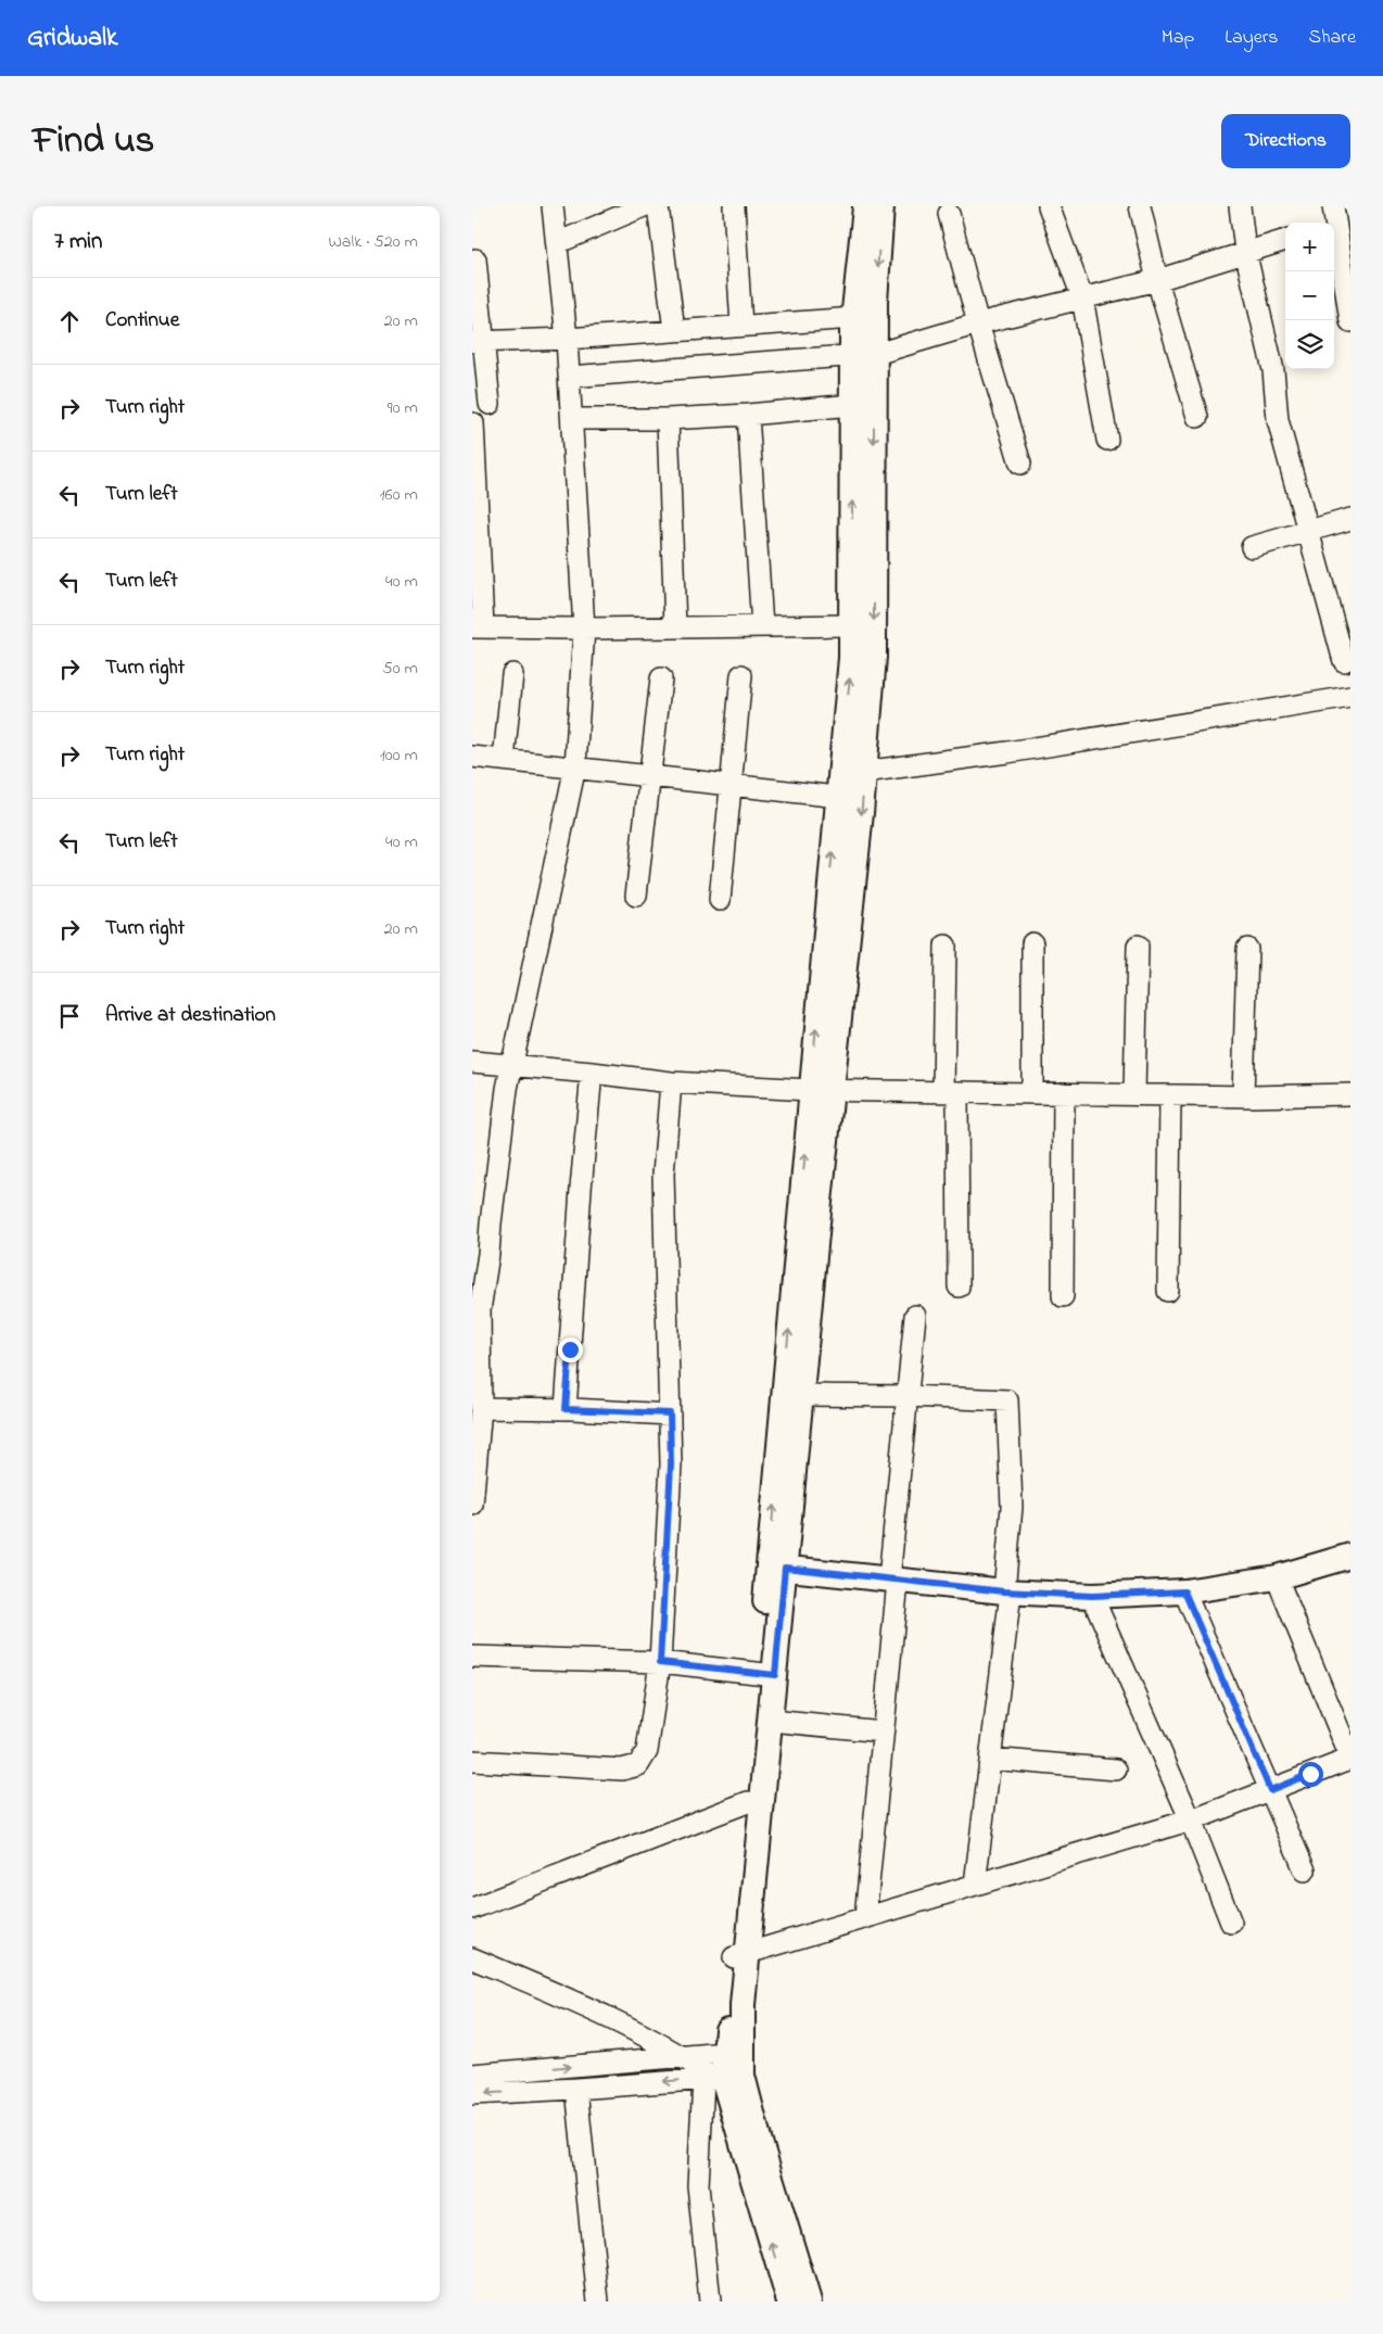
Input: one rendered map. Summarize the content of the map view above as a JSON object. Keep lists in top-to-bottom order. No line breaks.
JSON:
{"page":{"header":"Gridwalk","nav":["Map","Layers","Share"],"title":"Find us","buttons":"Directions","heading":["7 min","Walk · 520 m"],"map_buttons":["+","−"],"list":[["Continue","20 m"],["Turn right","90 m"],["Turn left","160 m"],["Turn left","40 m"],["Turn right","50 m"],["Turn right","100 m"],["Turn left","40 m"],["Turn right","20 m"],"Arrive at destination"]}}
